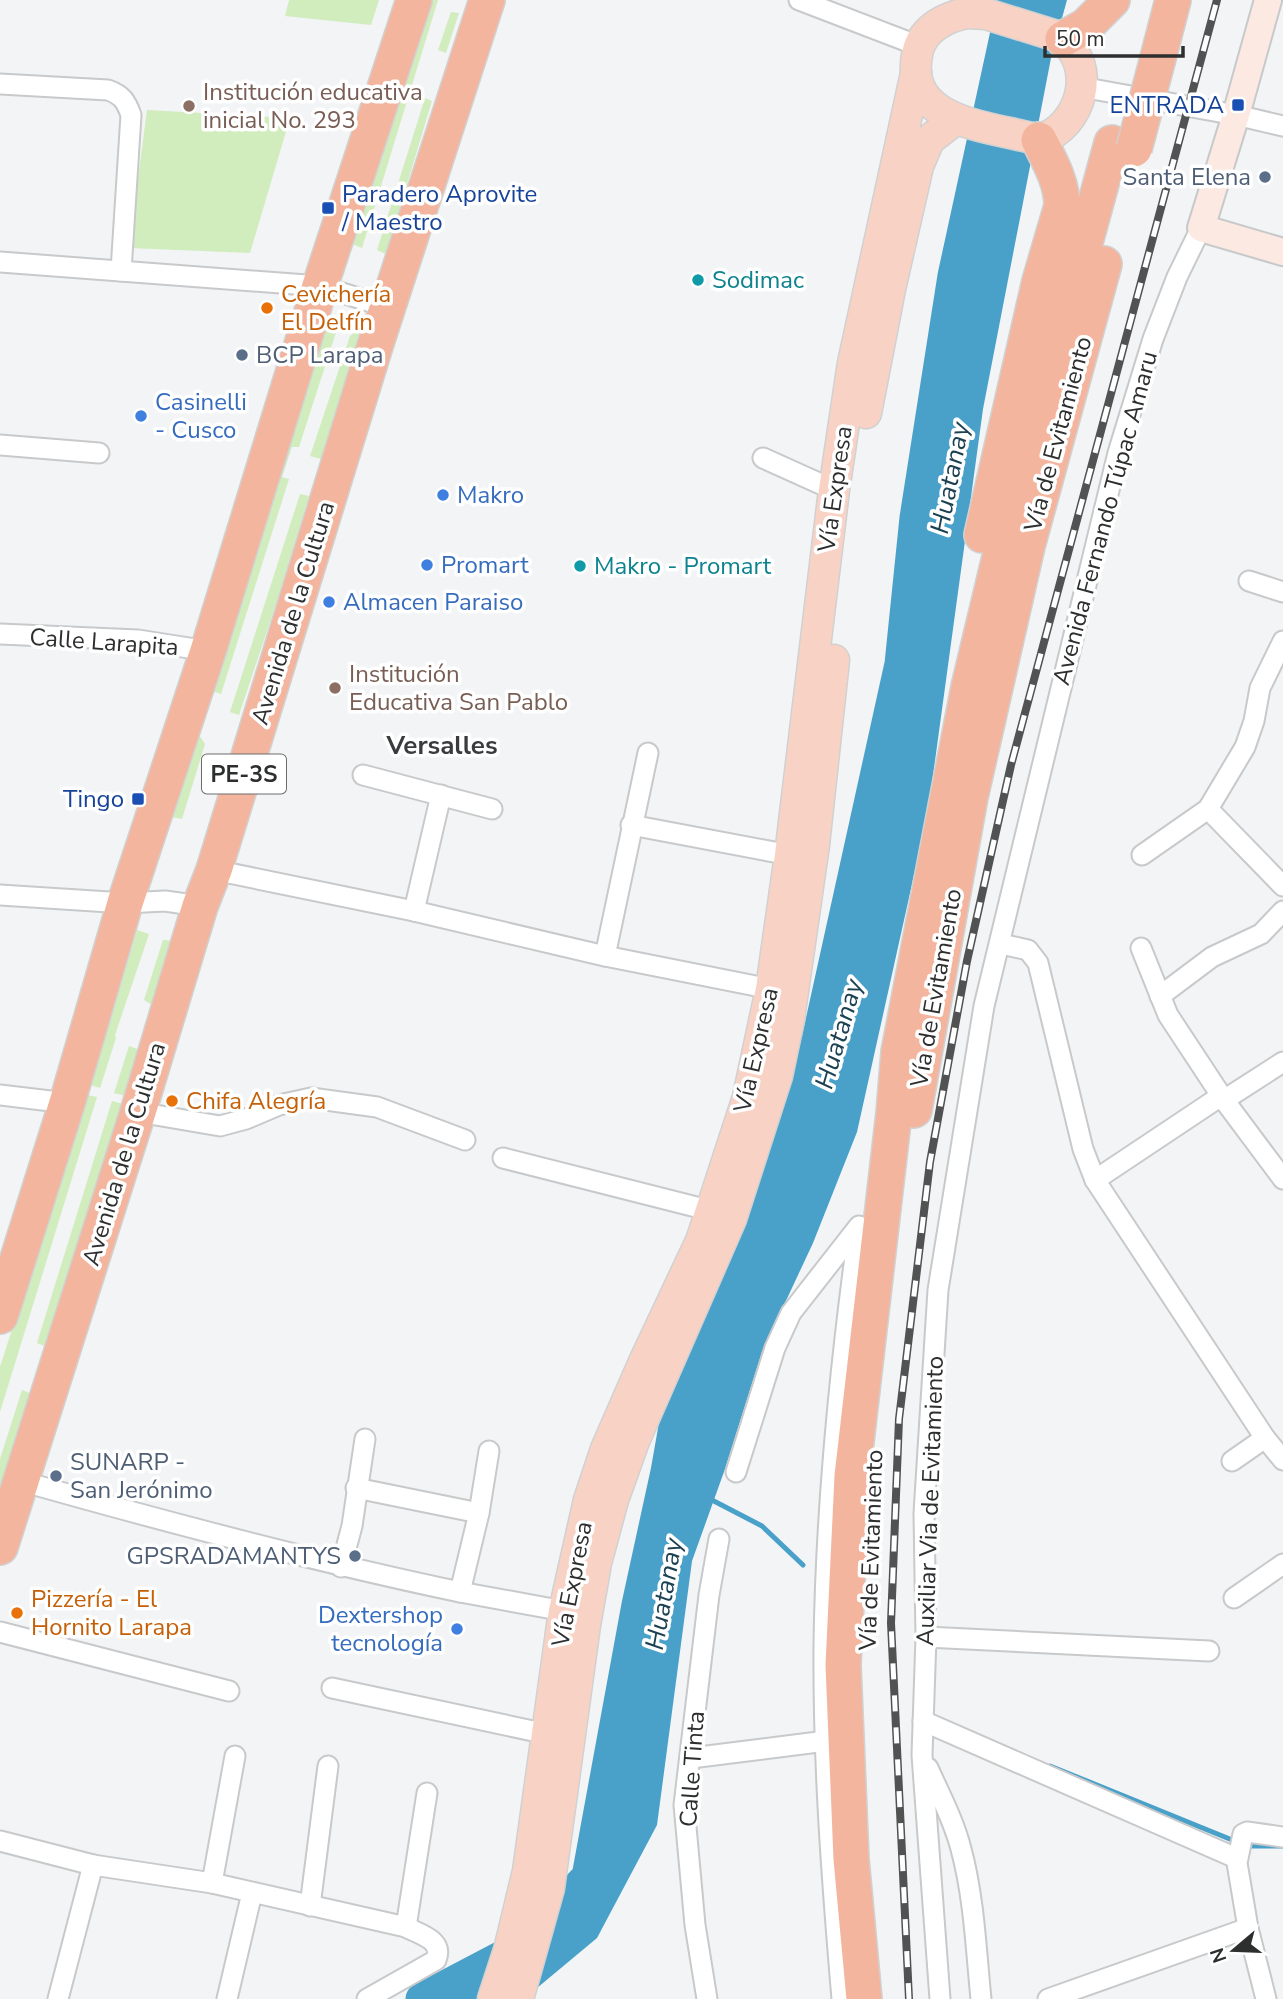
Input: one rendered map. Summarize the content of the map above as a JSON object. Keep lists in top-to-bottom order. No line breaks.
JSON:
{"streets":{"highway":["Vía de Evitamiento","Avenida de la Cultura","PE-3S"],"main road":["Vía Expresa"],"street":["Avenida Fernando Túpac Amaru","Calle Larapita","Auxiliar Via de Evitamiento","Calle Tinta"]},"crossings":[["Avenida Fernando Túpac Amaru","Auxiliar Via de Evitamiento"],["Calle Larapita","PE-3S"]],"districts":["Versalles"],"water":["Huatanay"],"places":{"transit":["ENTRADA","Paradero Aprovite / Maestro","Tingo"],"other":["Institución educativa inicial No. 293","Santa Elena","Sodimac","Cevichería El Delfín","BCP Larapa","Casinelli - Cusco","Makro","Promart","Makro - Promart","Almacen Paraiso","Institución Educativa San Pablo","Chifa Alegría","SUNARP - San Jerónimo","GPSRADAMANTYS","Pizzería - El Hornito Larapa","Dextershop tecnología"]},"scale_bar":"50 m","north":"left"}
